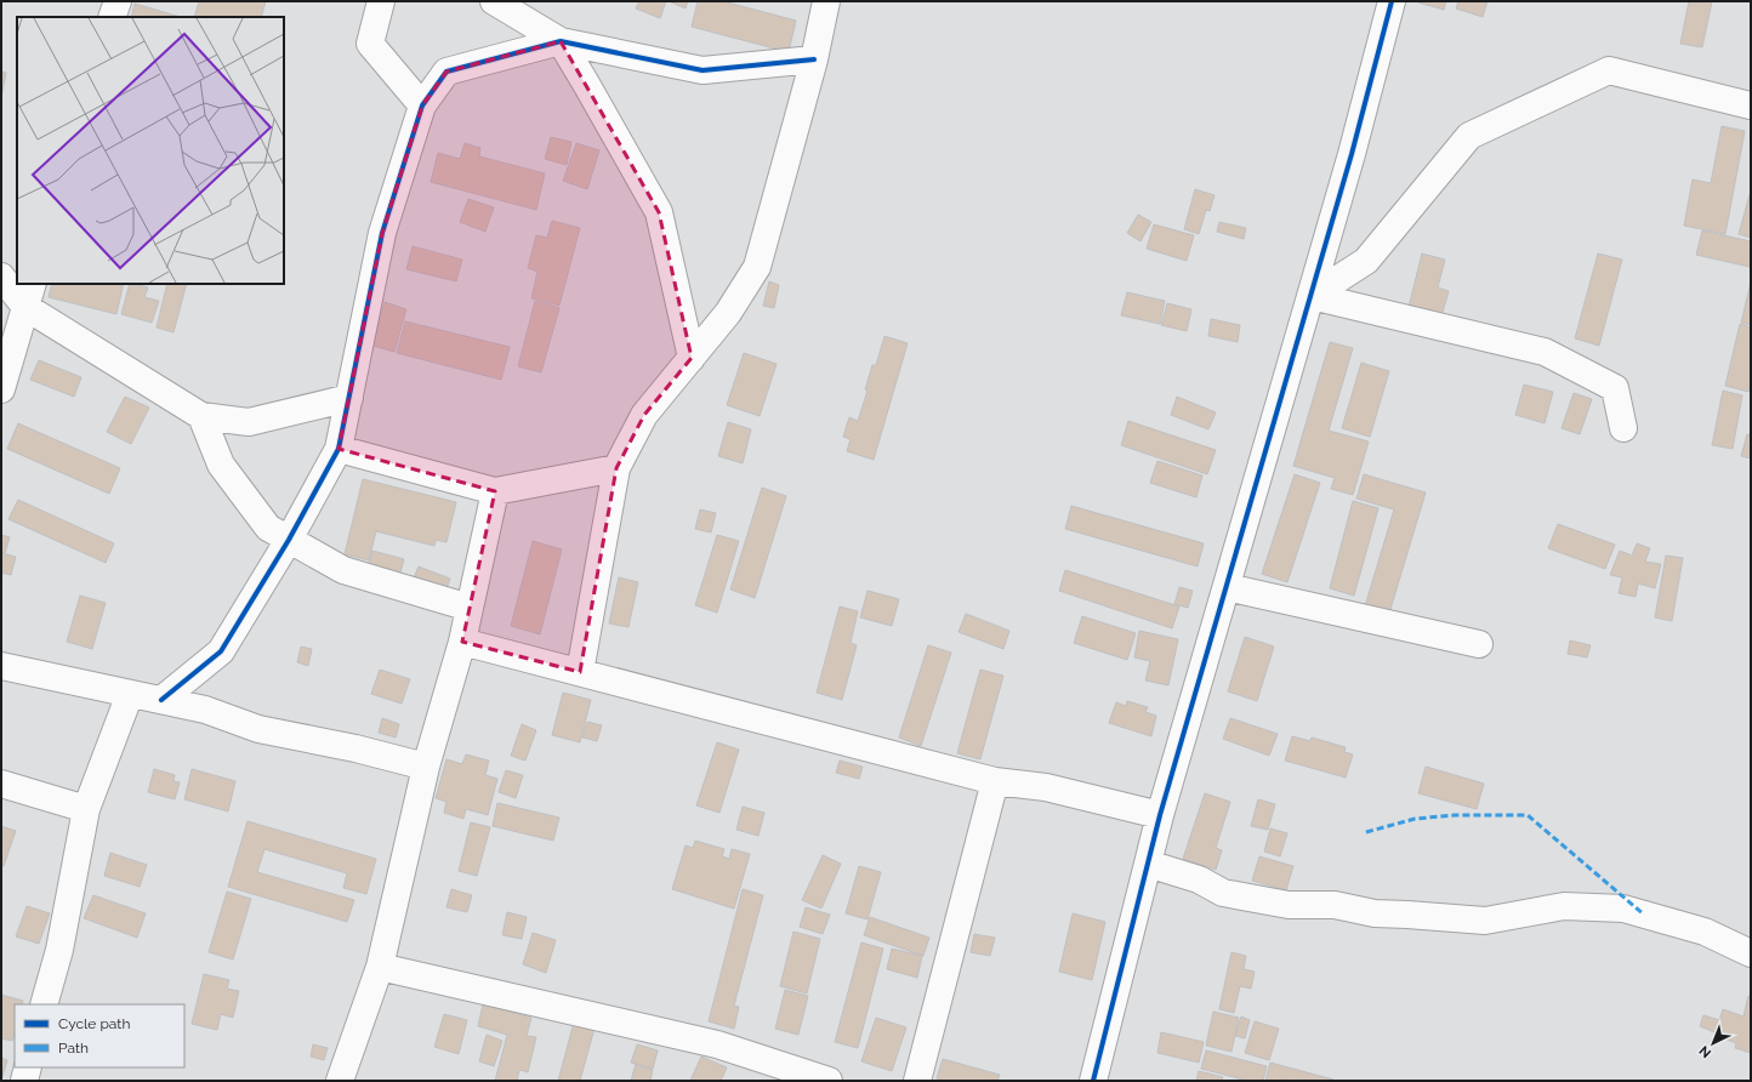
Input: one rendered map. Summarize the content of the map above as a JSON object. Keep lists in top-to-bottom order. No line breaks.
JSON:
{"legend":["Cycle path","Path"],"north":"bottom left"}
